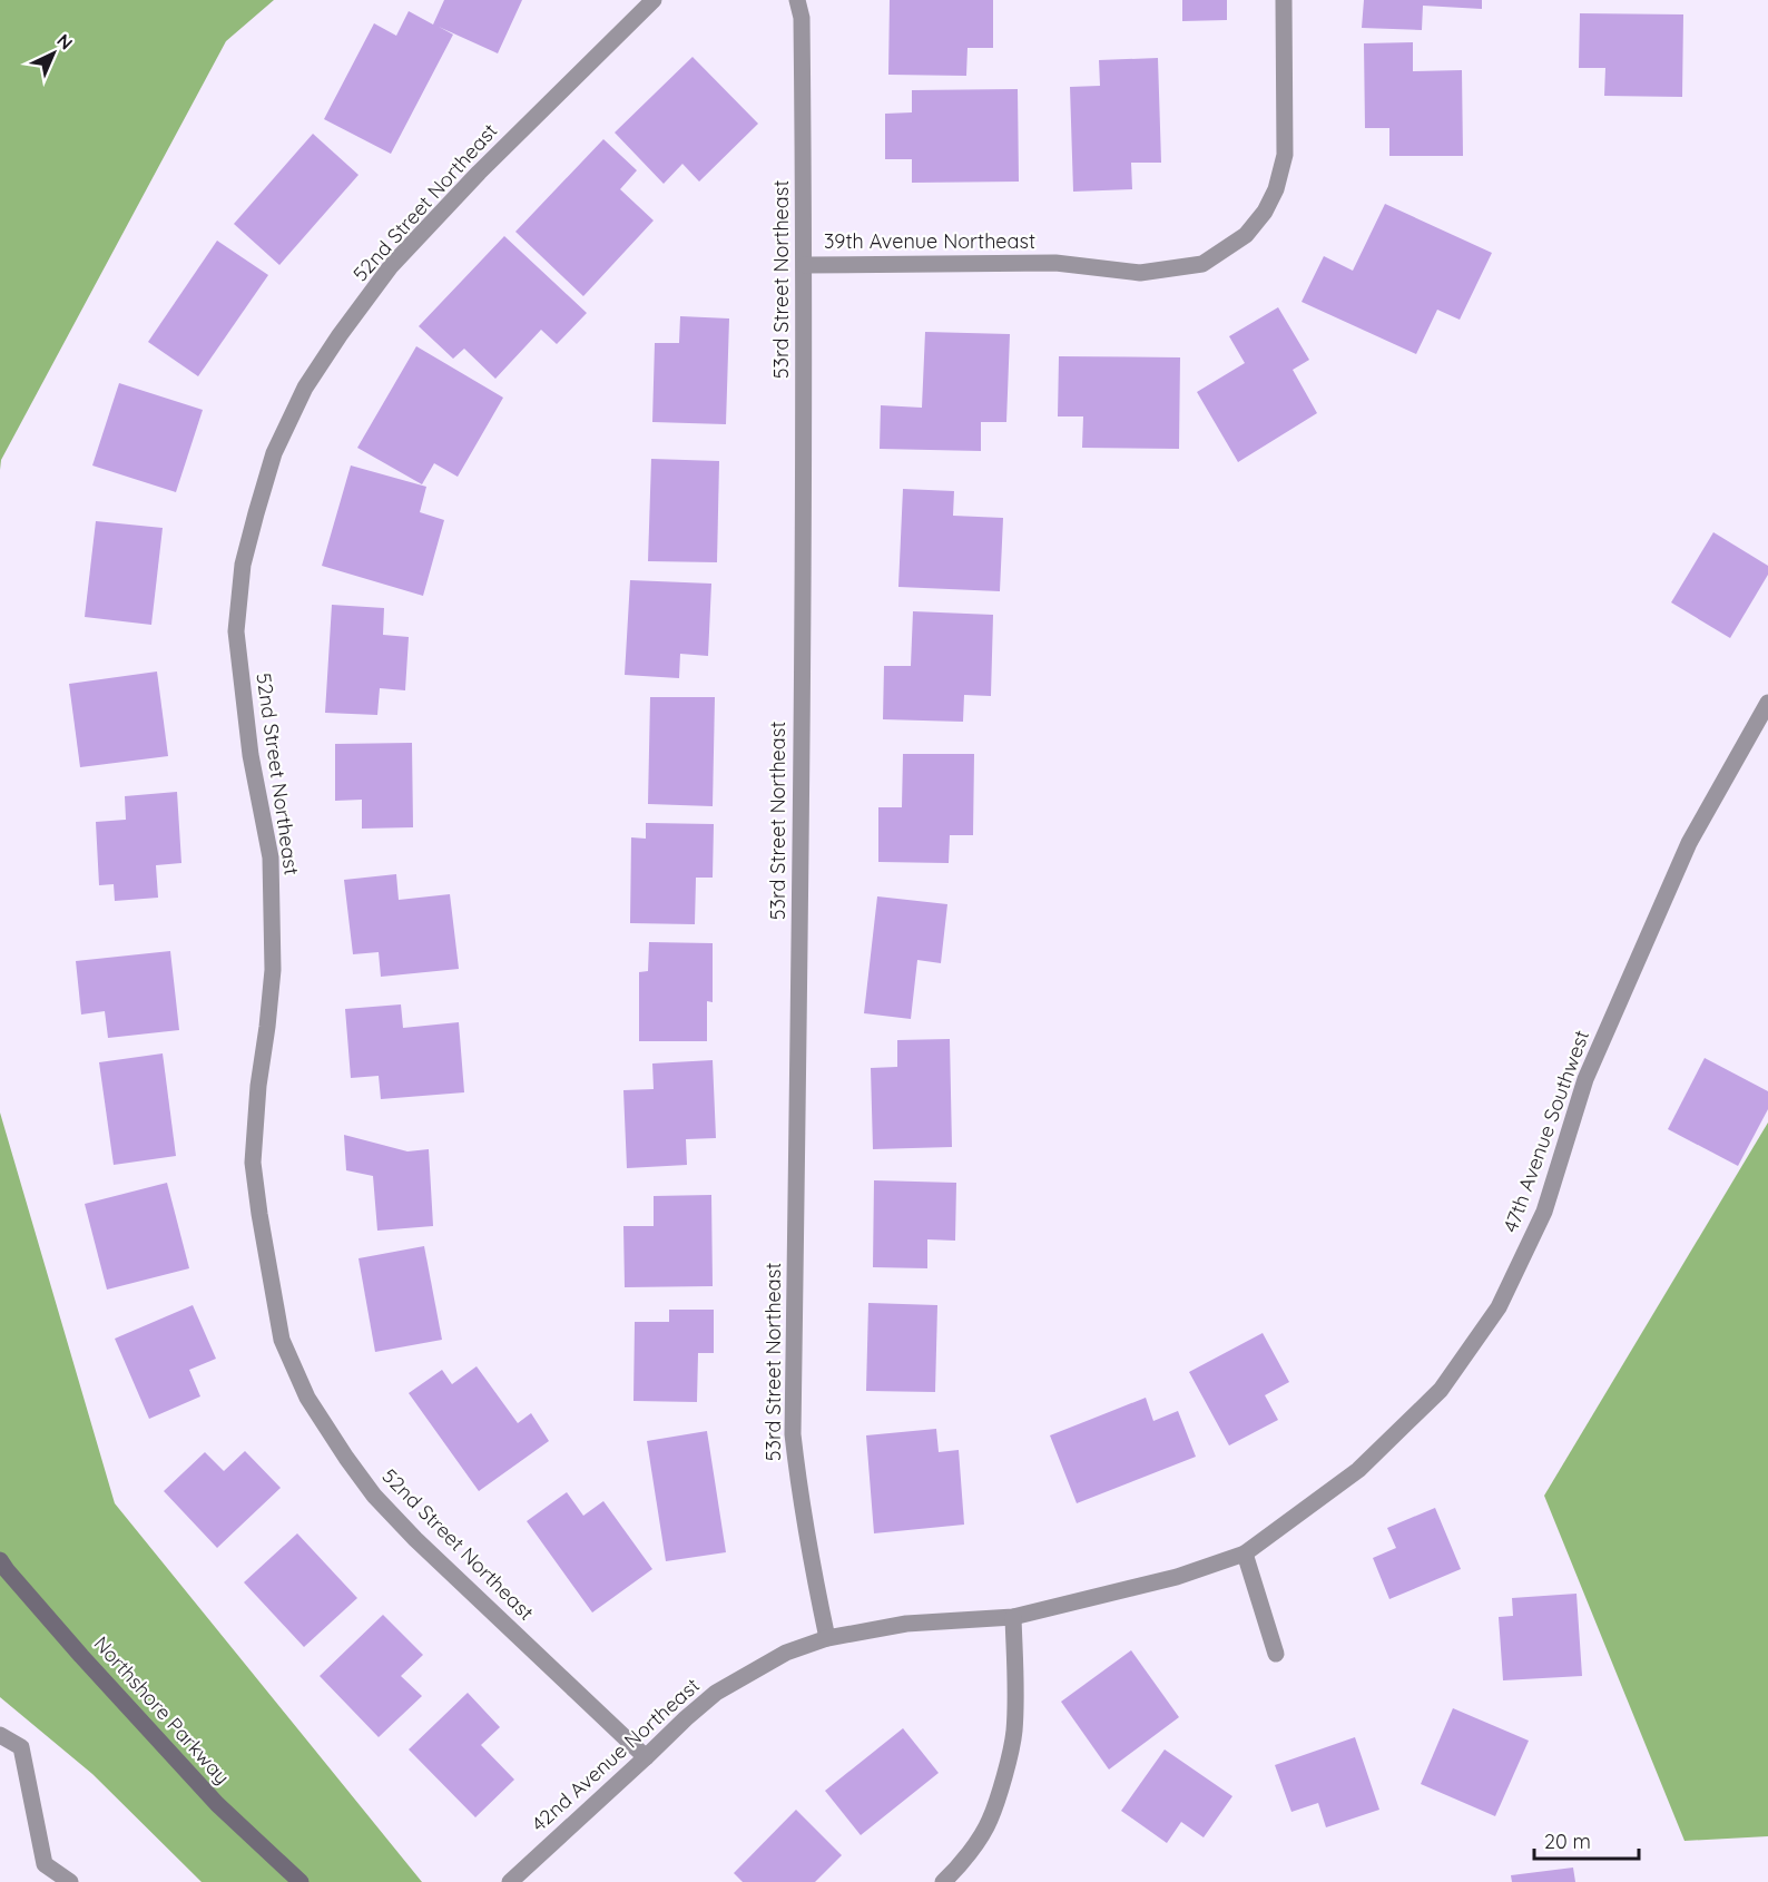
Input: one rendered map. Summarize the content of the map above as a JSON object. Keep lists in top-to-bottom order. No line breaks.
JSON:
{"streets":{"street":["52nd Street Northeast","39th Avenue Northeast","53rd Street Northeast","47th Avenue Southwest","Northshore Parkway","42nd Avenue Northeast"]},"crossings":[["52nd Street Northeast","42nd Avenue Northeast"],["39th Avenue Northeast","53rd Street Northeast"],["53rd Street Northeast","42nd Avenue Northeast"],["47th Avenue Southwest","42nd Avenue Northeast"]],"scale_bar":"20 m","north":"top right"}
